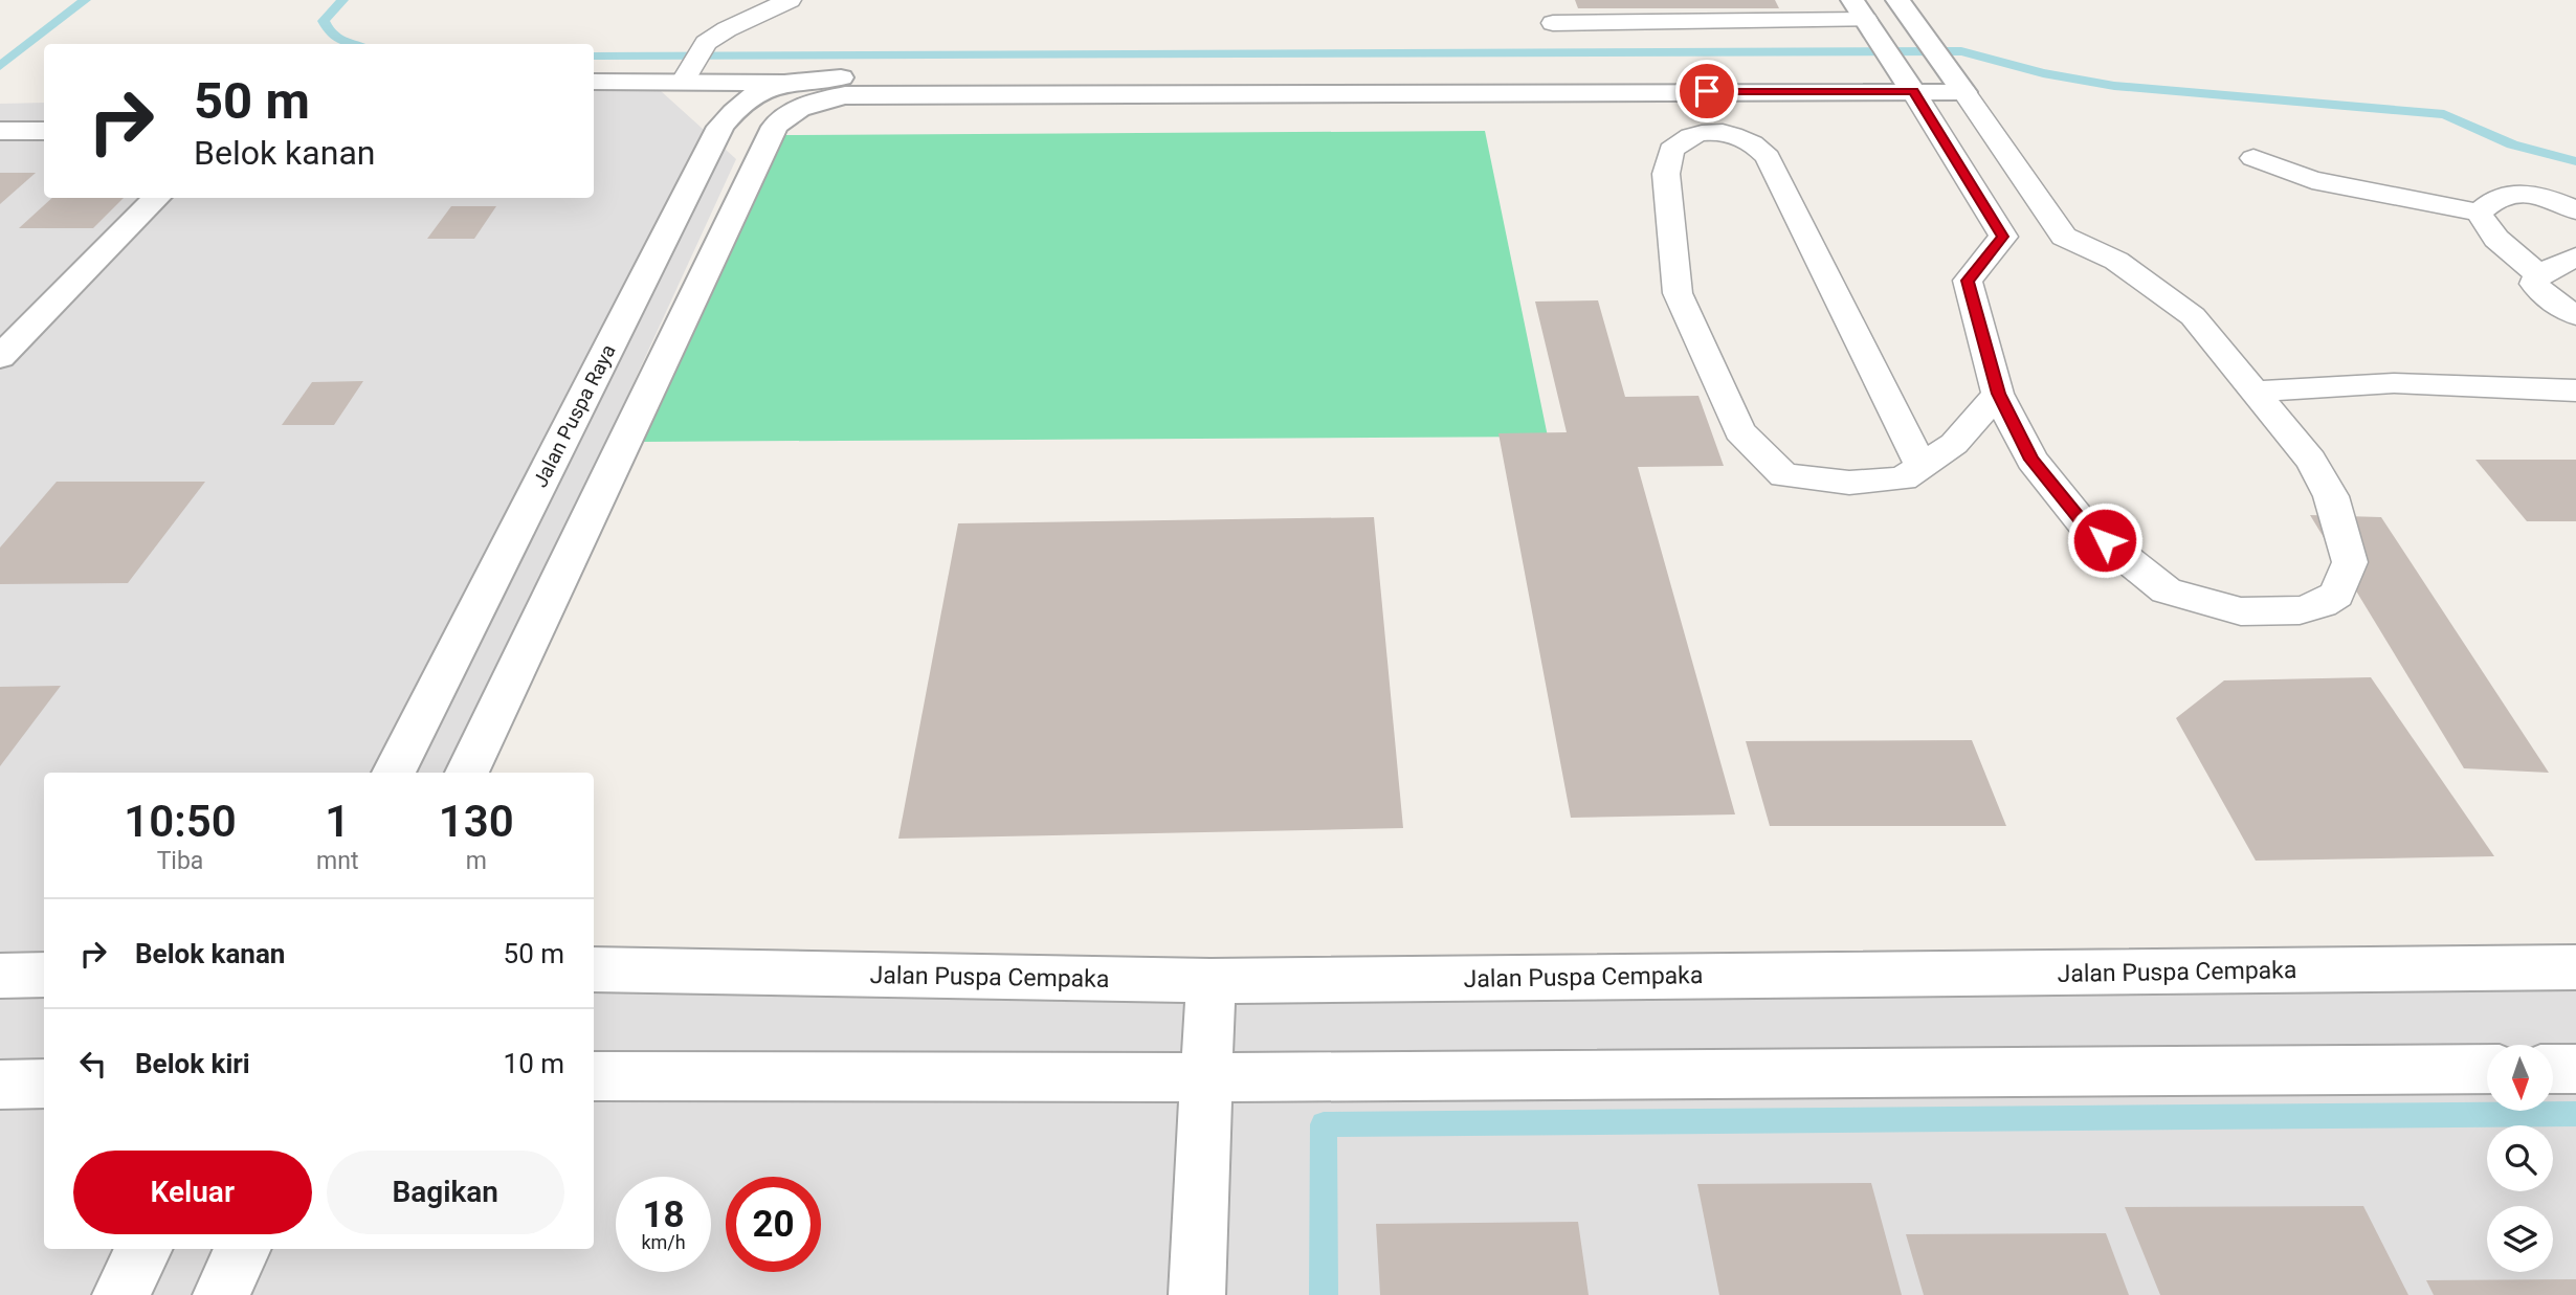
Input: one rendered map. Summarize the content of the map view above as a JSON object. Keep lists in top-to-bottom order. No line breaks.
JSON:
{"streets":{"street":["Jalan Puspa Raya","Jalan Puspa Cempaka"]},"north":"bottom","page":{"turn":["50 m","Belok kanan"],"eta":["10:50","Tiba","1","mnt","130","m"],"list":[{"name":"Belok kanan","value":"50 m"},{"name":"Belok kiri","value":"10 m"}],"buttons":["Keluar","Bagikan"],"speed":"18 km/h","limit":"20"}}
